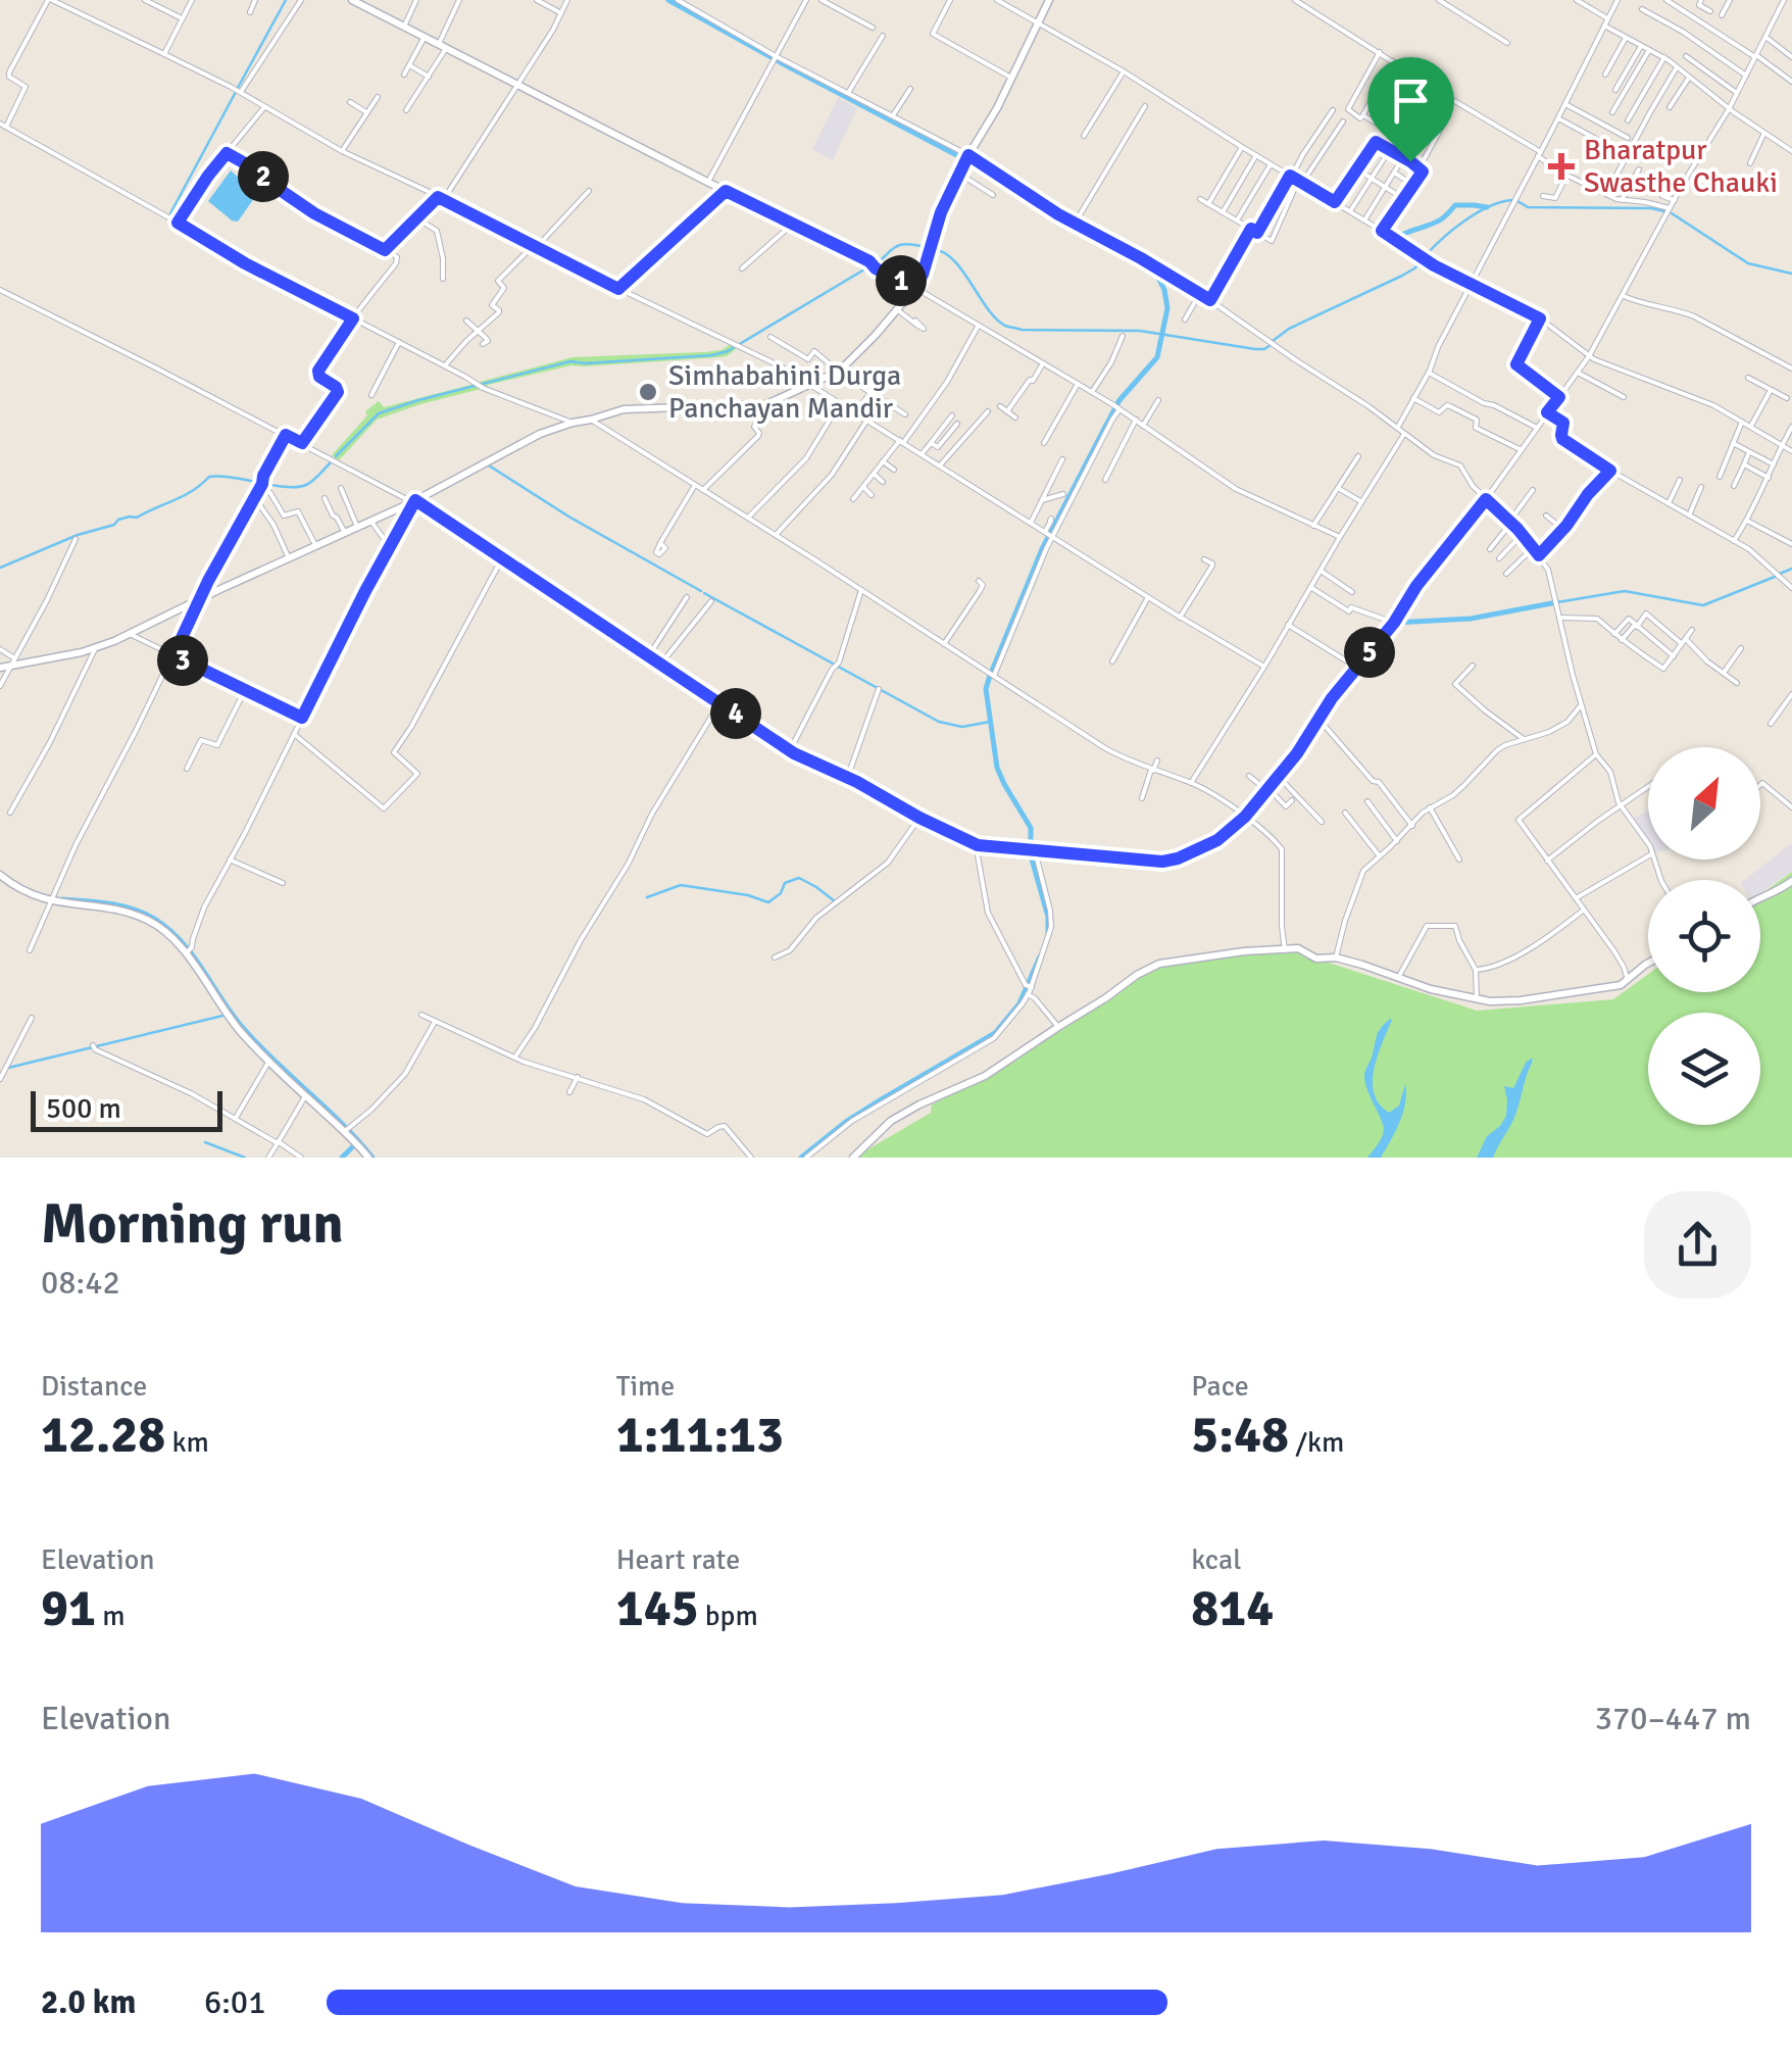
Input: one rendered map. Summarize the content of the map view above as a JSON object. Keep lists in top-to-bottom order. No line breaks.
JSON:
{"places":{"health":["Bharatpur Swasthe Chauki"],"other":["Simhabahini Durga Panchayan Mandir"]},"scale_bar":"500 m","north":"top right","page":{"pins":["2","1","5","3","4"],"scale":"500 m","heading":["Morning run","08:42"],"stats":[["Distance","12.28 km"],["Time","1:11:13"],["Pace","5:48 /km"],["Elevation","91 m"],["Heart rate","145 bpm"],["kcal","814"]],"chart":["Elevation","370–447 m"],"list":[{"name":"2.0 km","note":"6:01"}]}}
